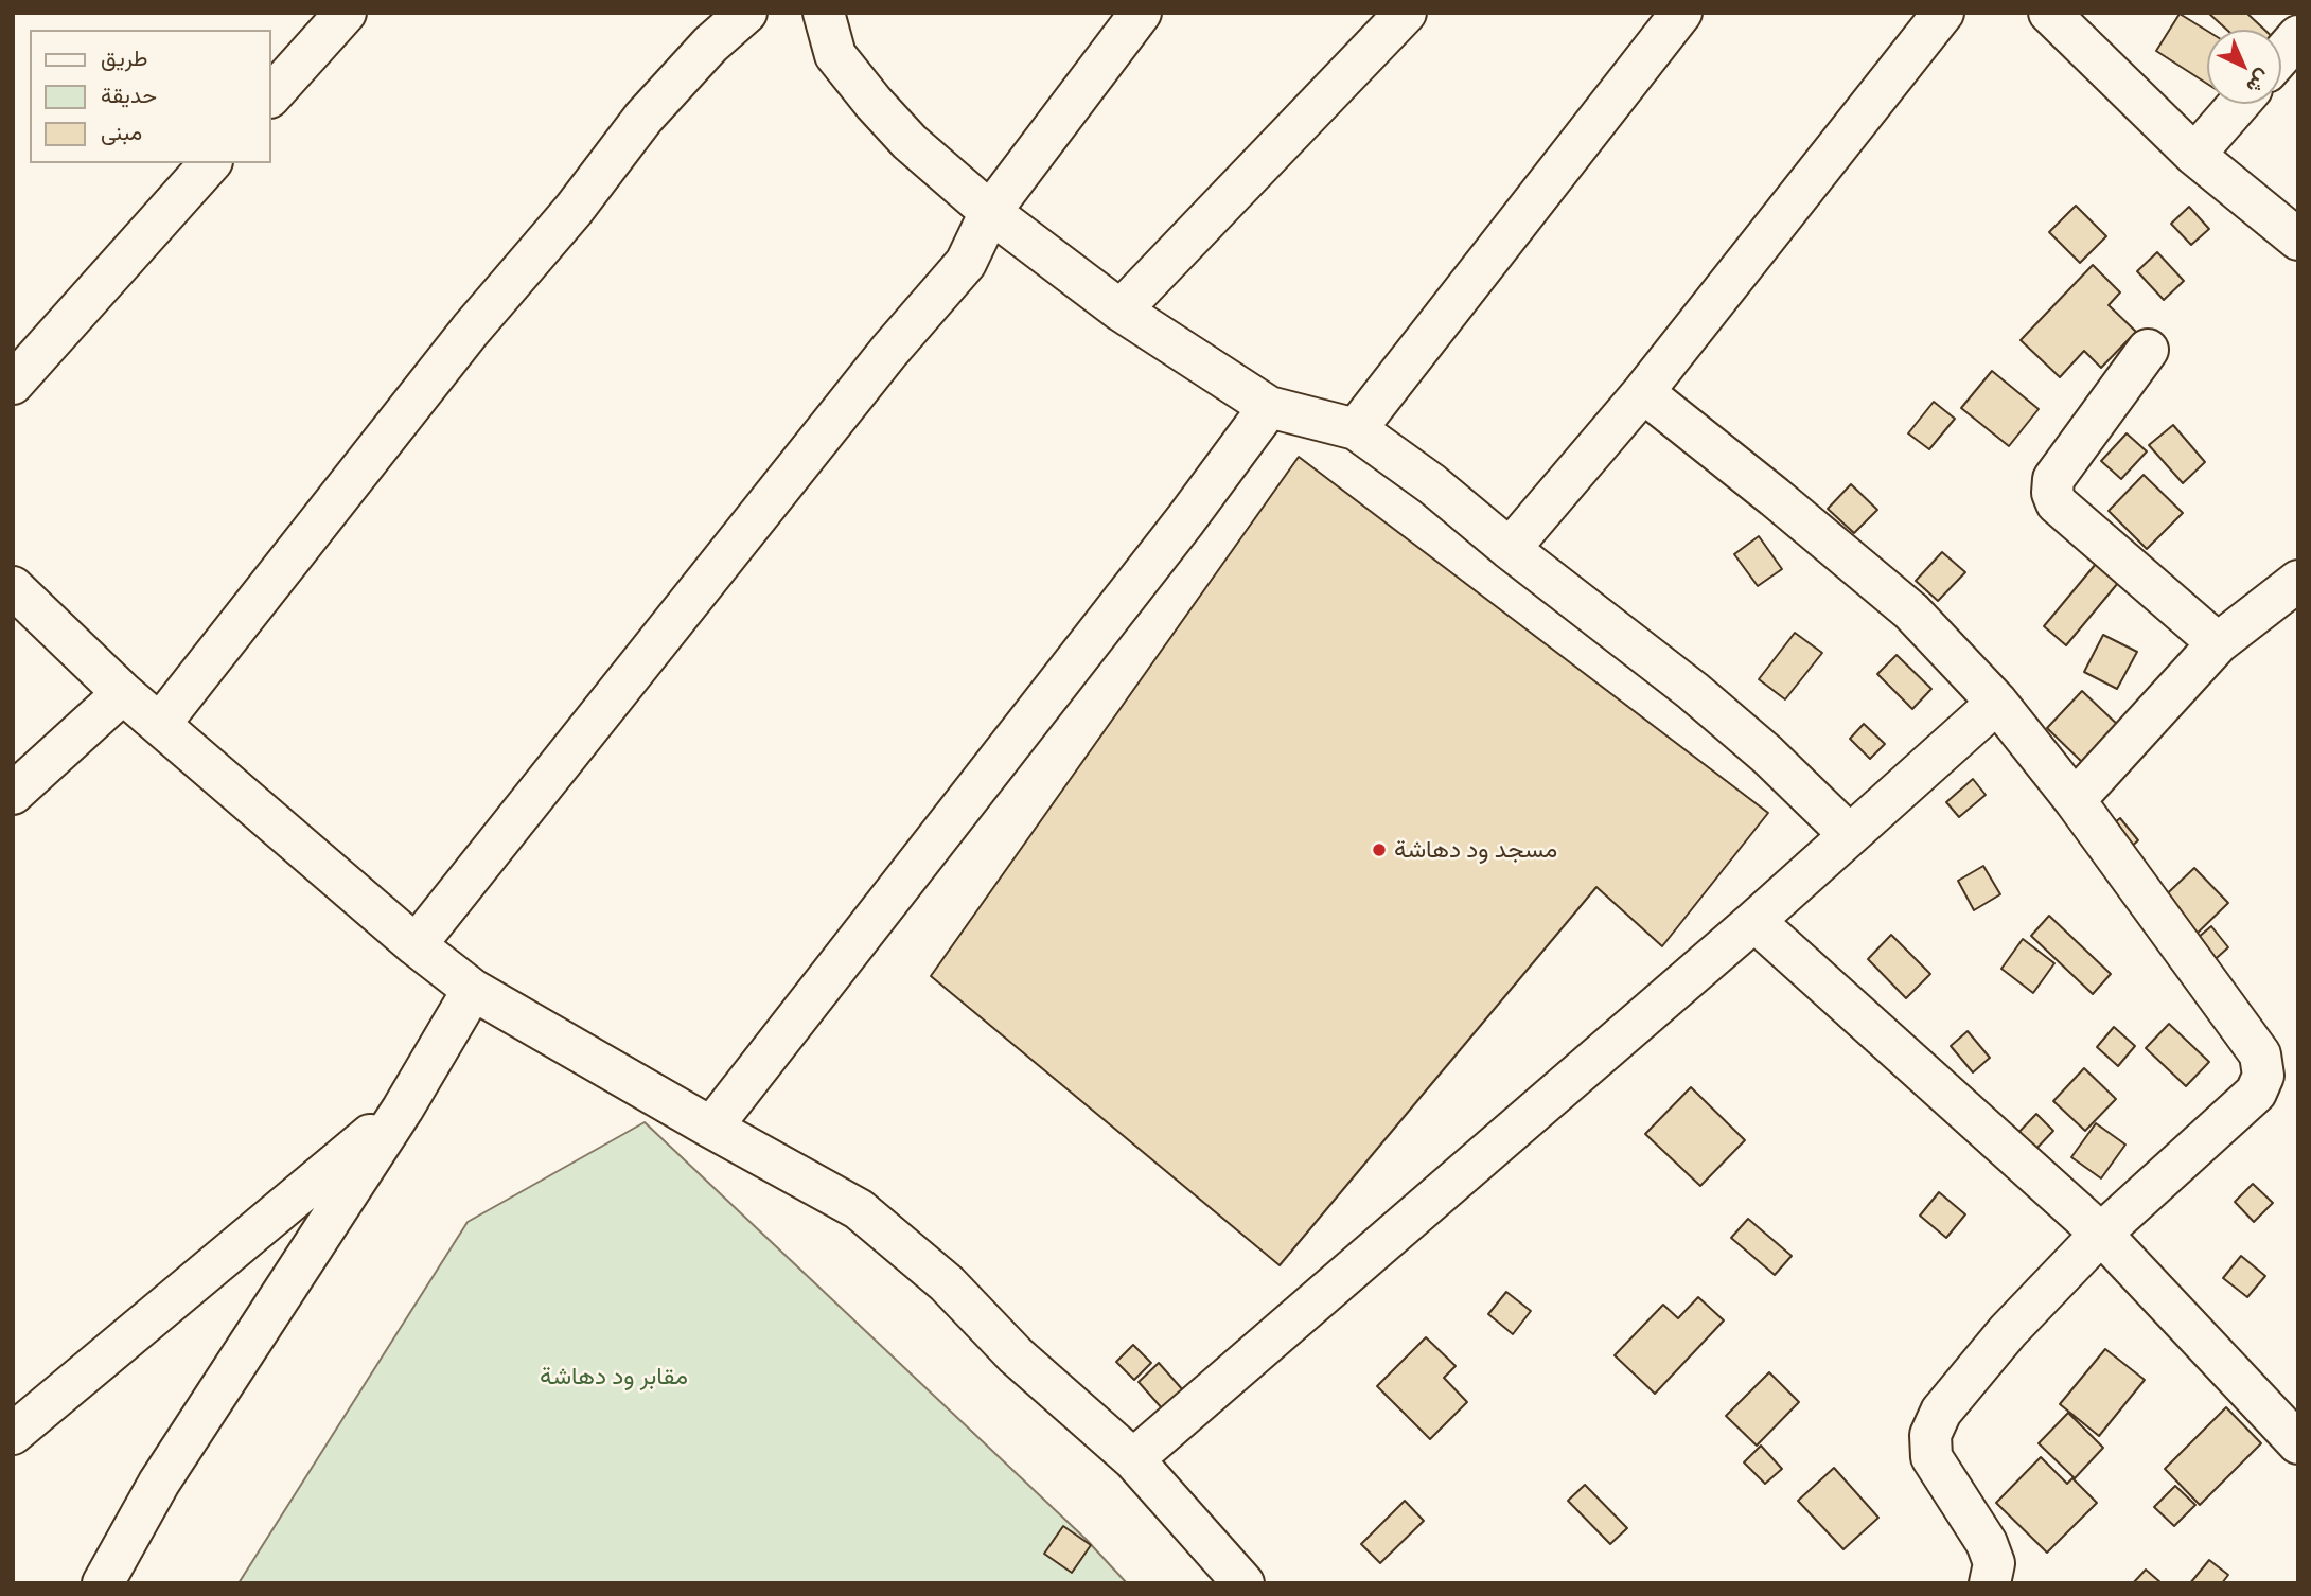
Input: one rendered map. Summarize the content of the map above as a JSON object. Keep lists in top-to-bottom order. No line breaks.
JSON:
{"parks":["مقابر ود دهاشة"],"places":["مسجد ود دهاشة"],"legend":["طريق","حديقة","مبنى"],"north":"bottom right"}
